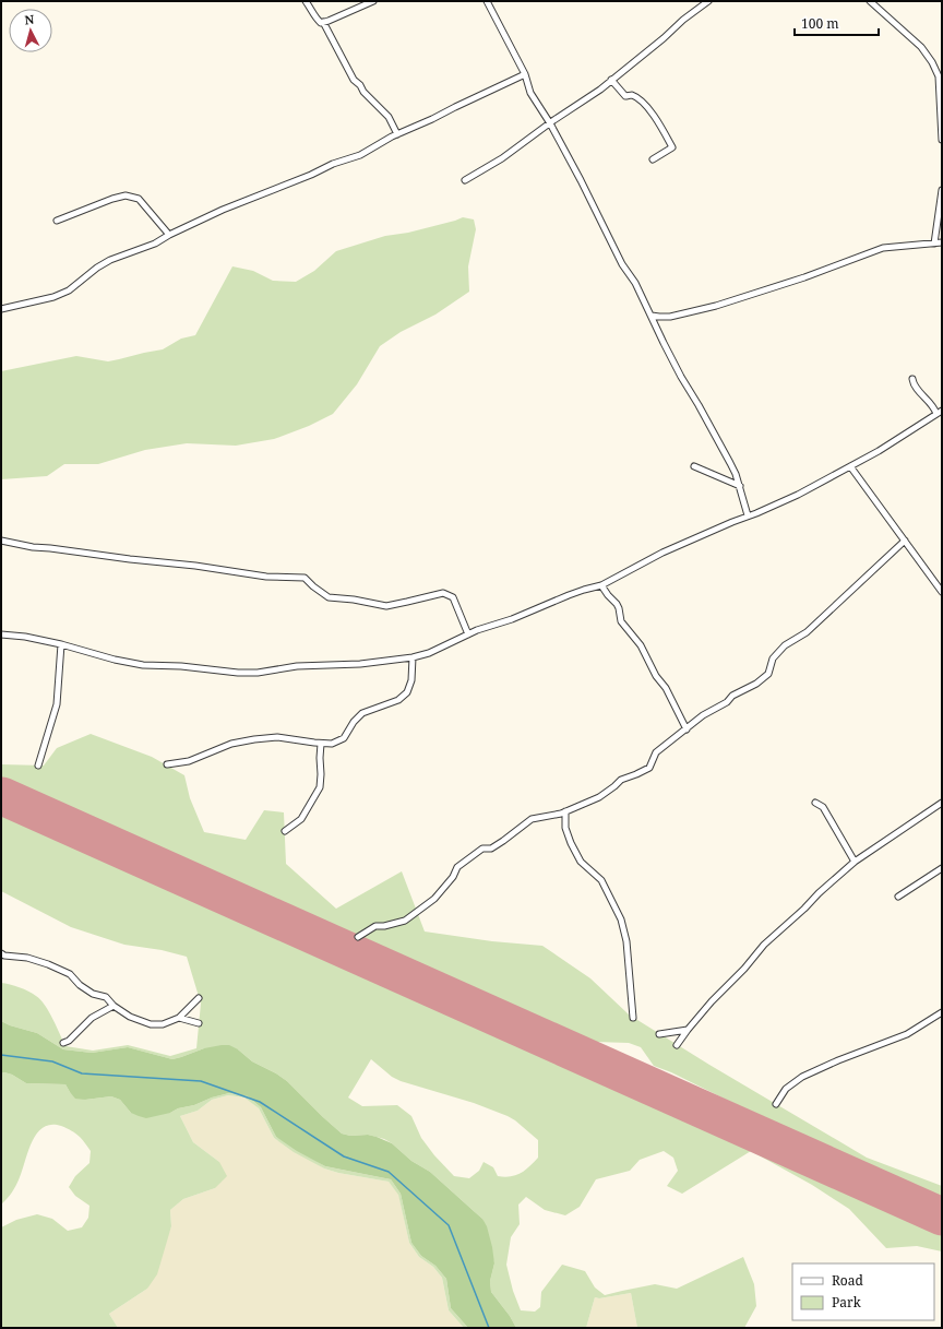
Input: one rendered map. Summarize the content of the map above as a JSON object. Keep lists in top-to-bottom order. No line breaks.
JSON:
{"legend":["Road","Park"],"scale_bar":"100 m","north":"top"}
